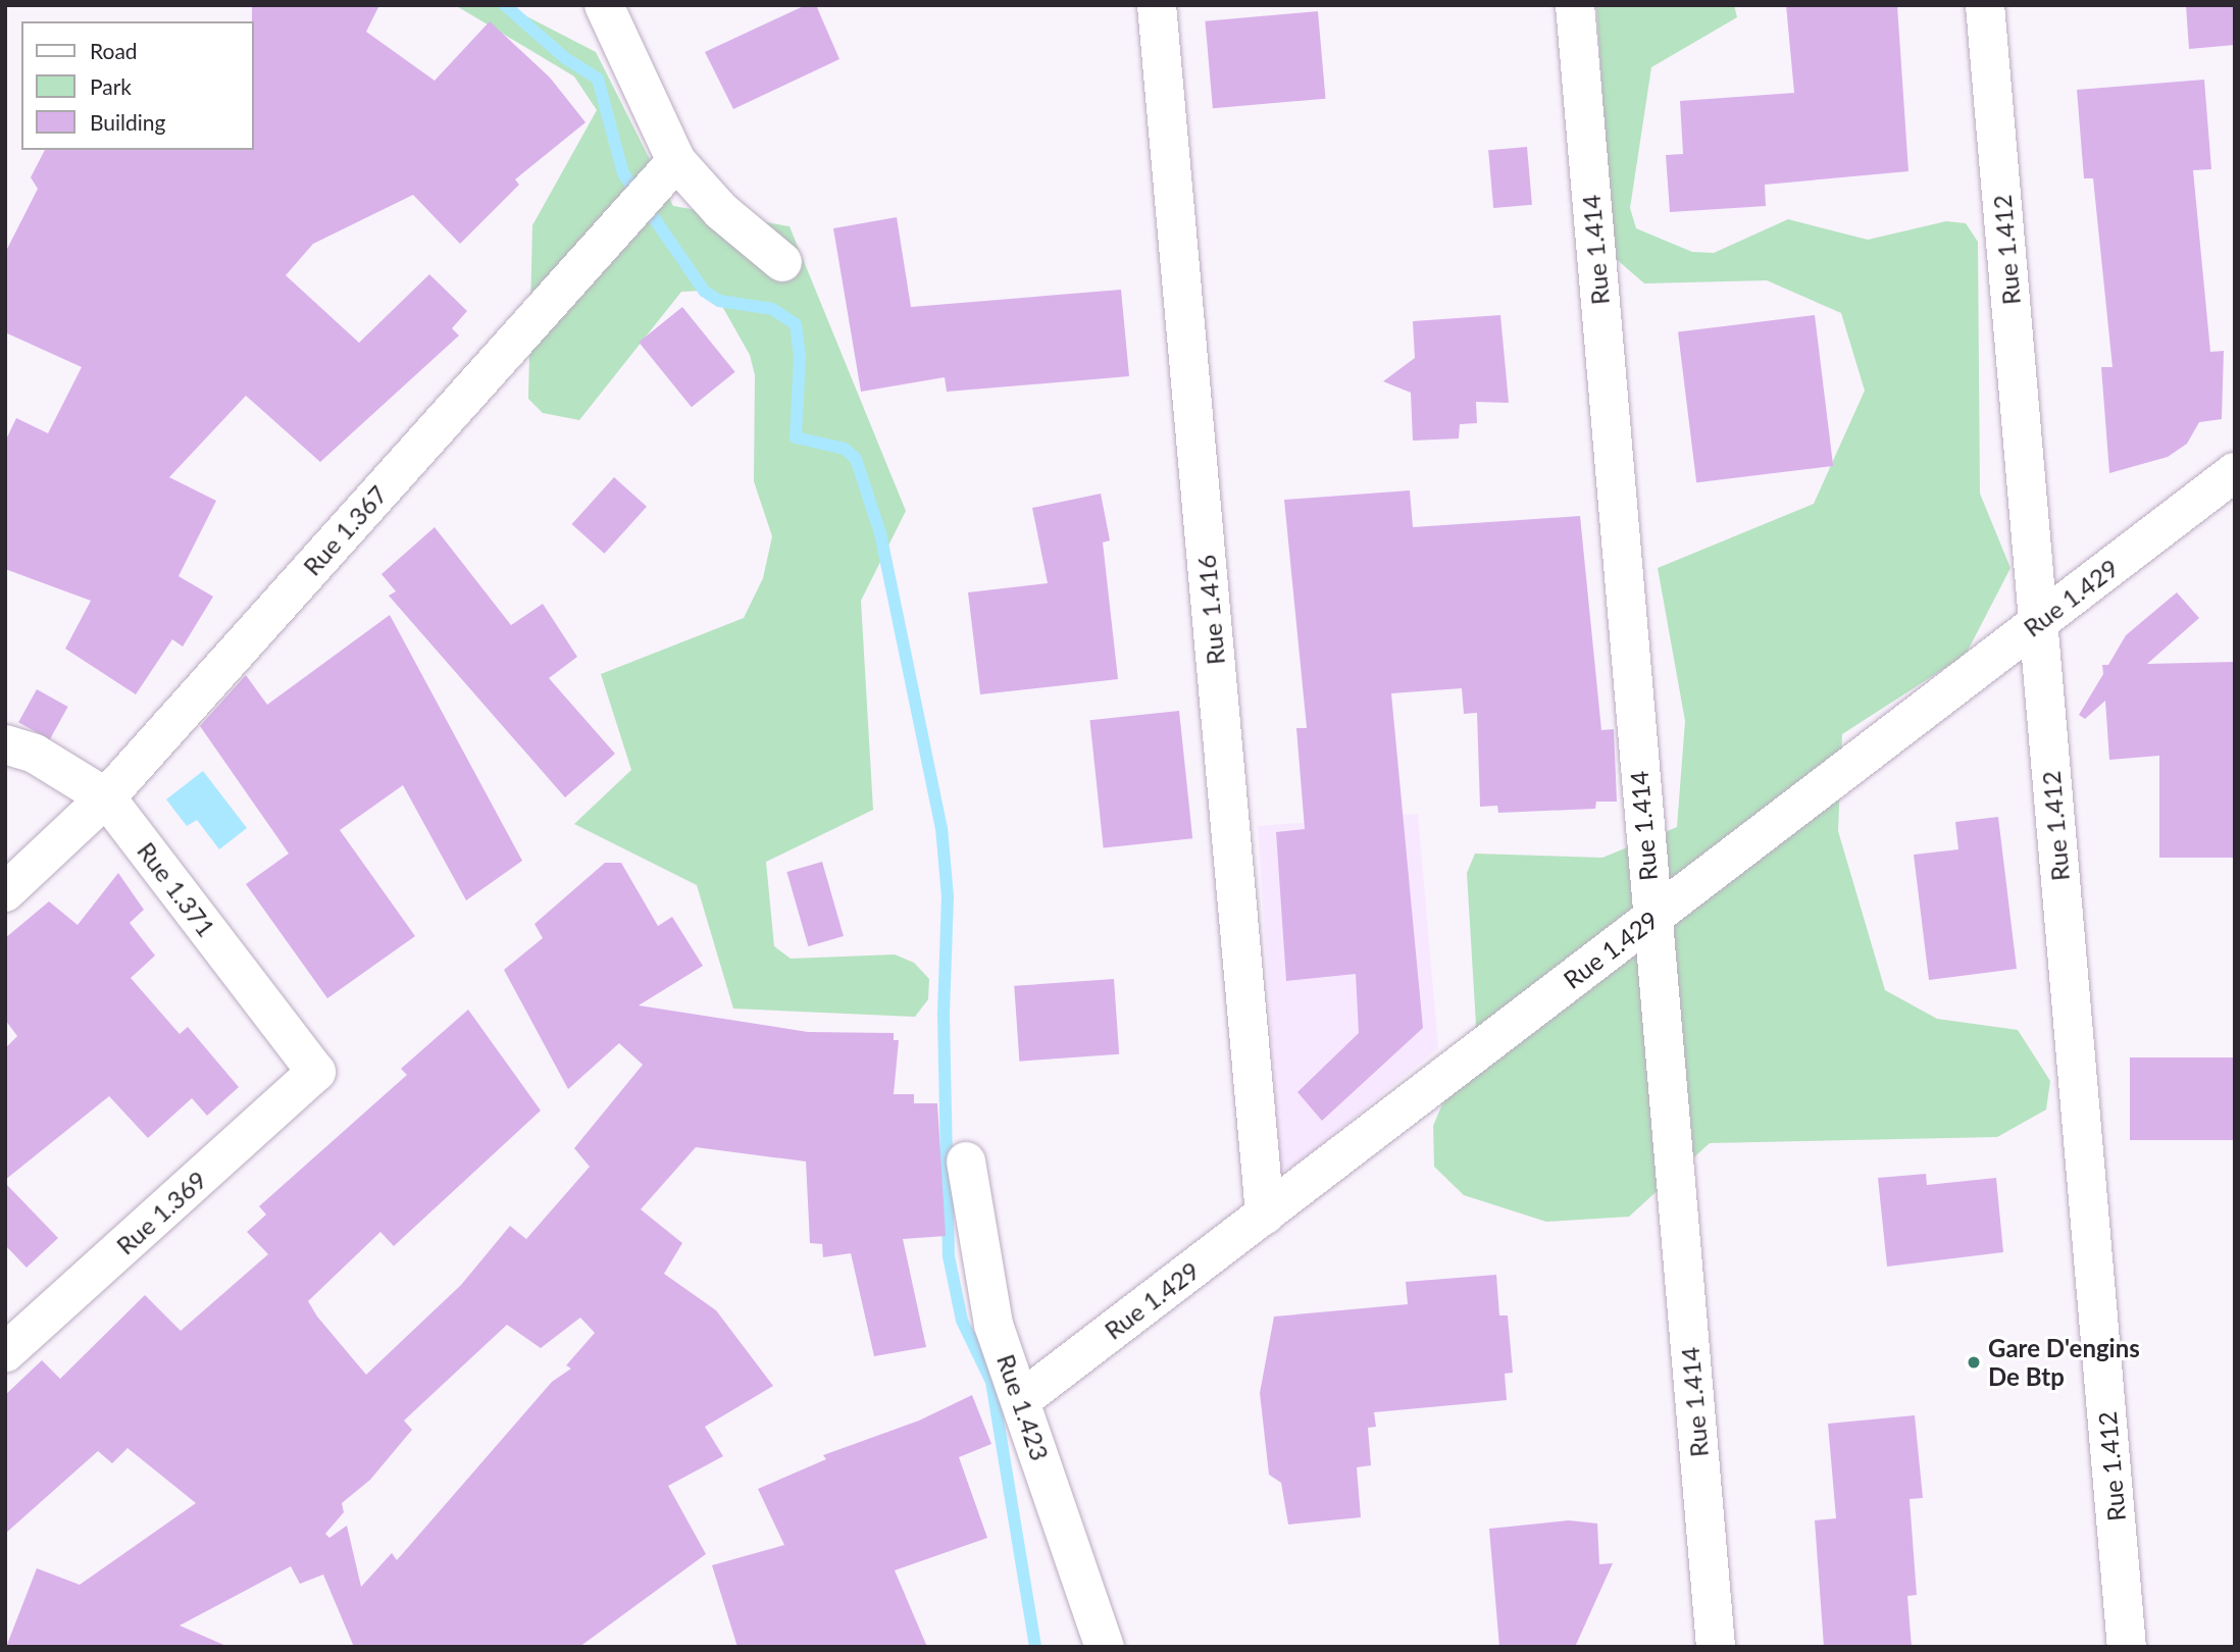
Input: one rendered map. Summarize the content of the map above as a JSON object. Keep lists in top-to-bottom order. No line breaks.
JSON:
{"streets":{"street":["Rue 1.414","Rue 1.412","Rue 1.367","Rue 1.429","Rue 1.416","Rue 1.371","Rue 1.369","Rue 1.423"]},"crossings":[["Rue 1.414","Rue 1.429"],["Rue 1.412","Rue 1.429"],["Rue 1.367","Rue 1.371"],["Rue 1.429","Rue 1.416"],["Rue 1.429","Rue 1.423"],["Rue 1.371","Rue 1.369"]],"places":["Gare D'engins De Btp"],"legend":["Road","Park","Building"]}
